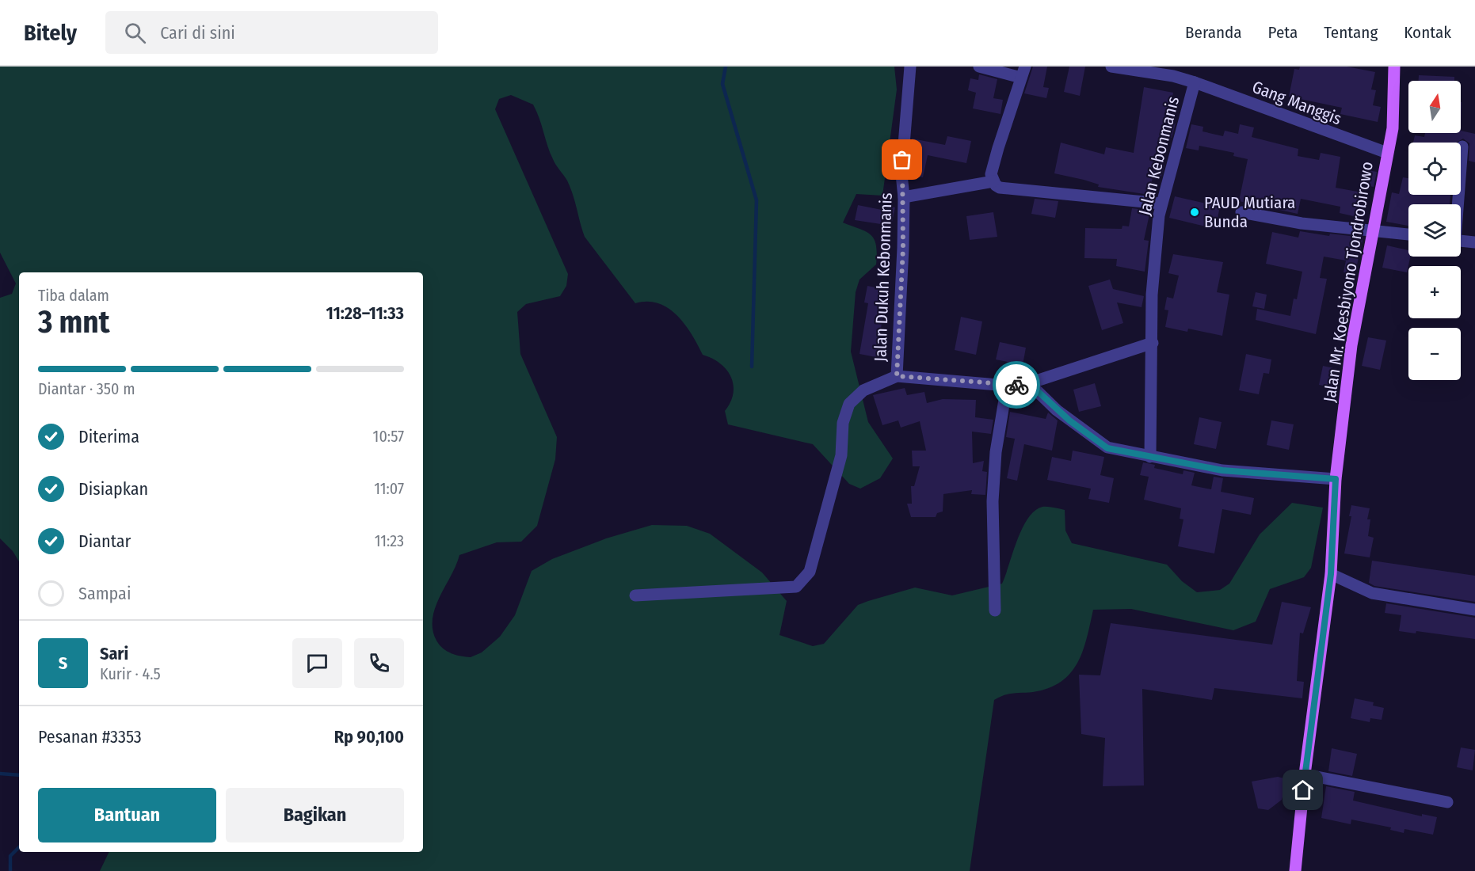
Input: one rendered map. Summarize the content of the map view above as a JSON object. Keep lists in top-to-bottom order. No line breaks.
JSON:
{"streets":{"main road":["Jalan Mr. Koesbiyono Tjondrobirowo"],"street":["Gang Manggis","Jalan Kebonmanis","Jalan Dukuh Kebonmanis"]},"crossings":[["Gang Manggis","Jalan Kebonmanis"],["Gang Manggis","Jalan Mr. Koesbiyono Tjondrobirowo"],["Jalan Kebonmanis","Jalan Dukuh Kebonmanis"]],"places":["PAUD Mutiara Bunda"],"north":"top","page":{"header":"Bitely","search":"Cari di sini","nav":["Beranda","Peta","Tentang","Kontak"],"map_buttons":["+","−"],"heading":["3 mnt","Tiba dalam","11:28–11:33"],"panel":["Sari","Kurir · 4.5","Pesanan #3353","Rp 90,100"],"bar":"Diantar · 350 m","list":[["Diterima","10:57"],["Disiapkan","11:07"],["Diantar","11:23"],"Sampai"],"round":"S","buttons":["Bantuan","Bagikan"]}}
